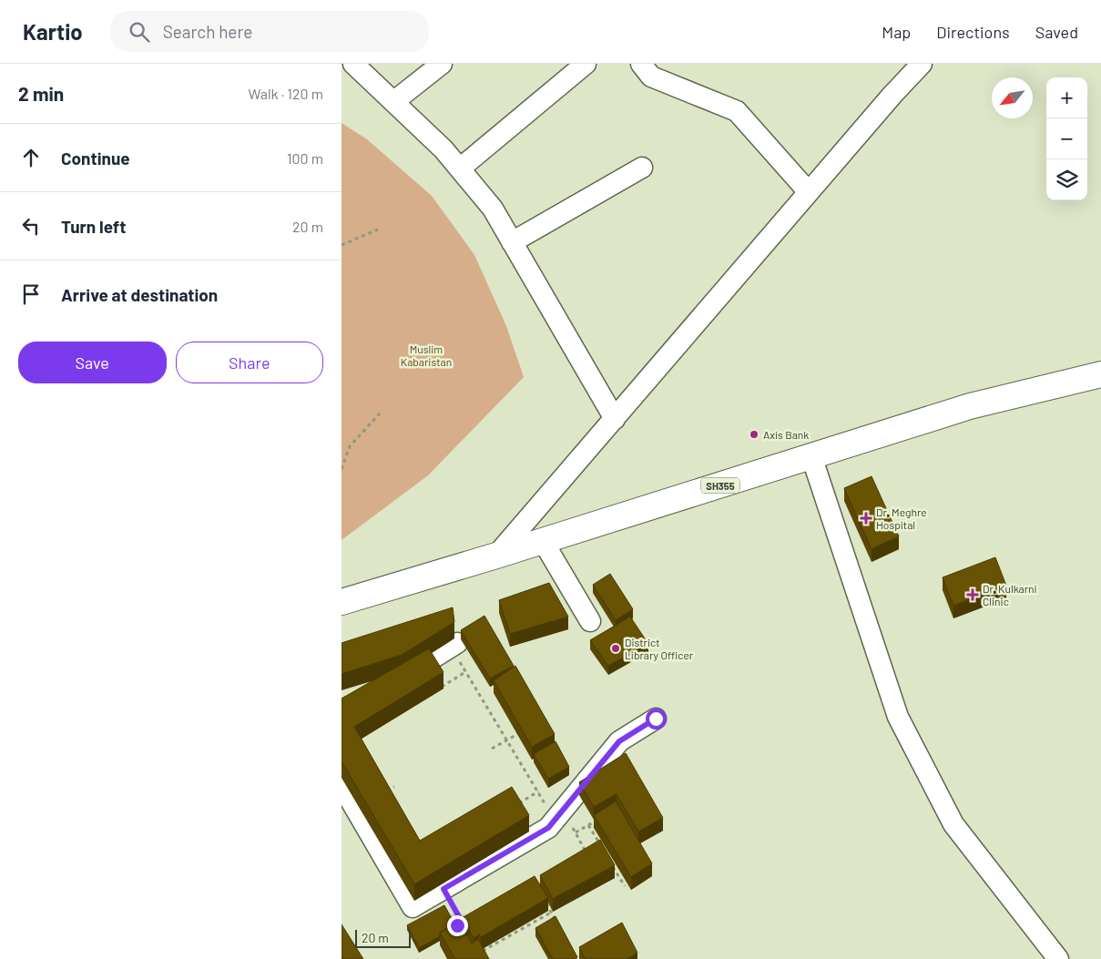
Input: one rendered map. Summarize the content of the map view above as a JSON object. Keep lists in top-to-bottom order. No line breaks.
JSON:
{"streets":{"main road":["SH355"]},"parks":["Muslim Kabaristan"],"places":{"other":["Axis Bank","District Library Officer"],"health":["Dr. Meghre Hospital","Dr. Kulkarni Clinic"]},"scale_bar":"20 m","north":"bottom left","page":{"header":"Kartio","search":"Search here","nav":["Map","Directions","Saved"],"heading":["2 min","Walk · 120 m"],"map_buttons":["+","−"],"list":[["Continue","100 m"],["Turn left","20 m"],"Arrive at destination"],"buttons":["Save","Share"],"scale":"20 m"}}
